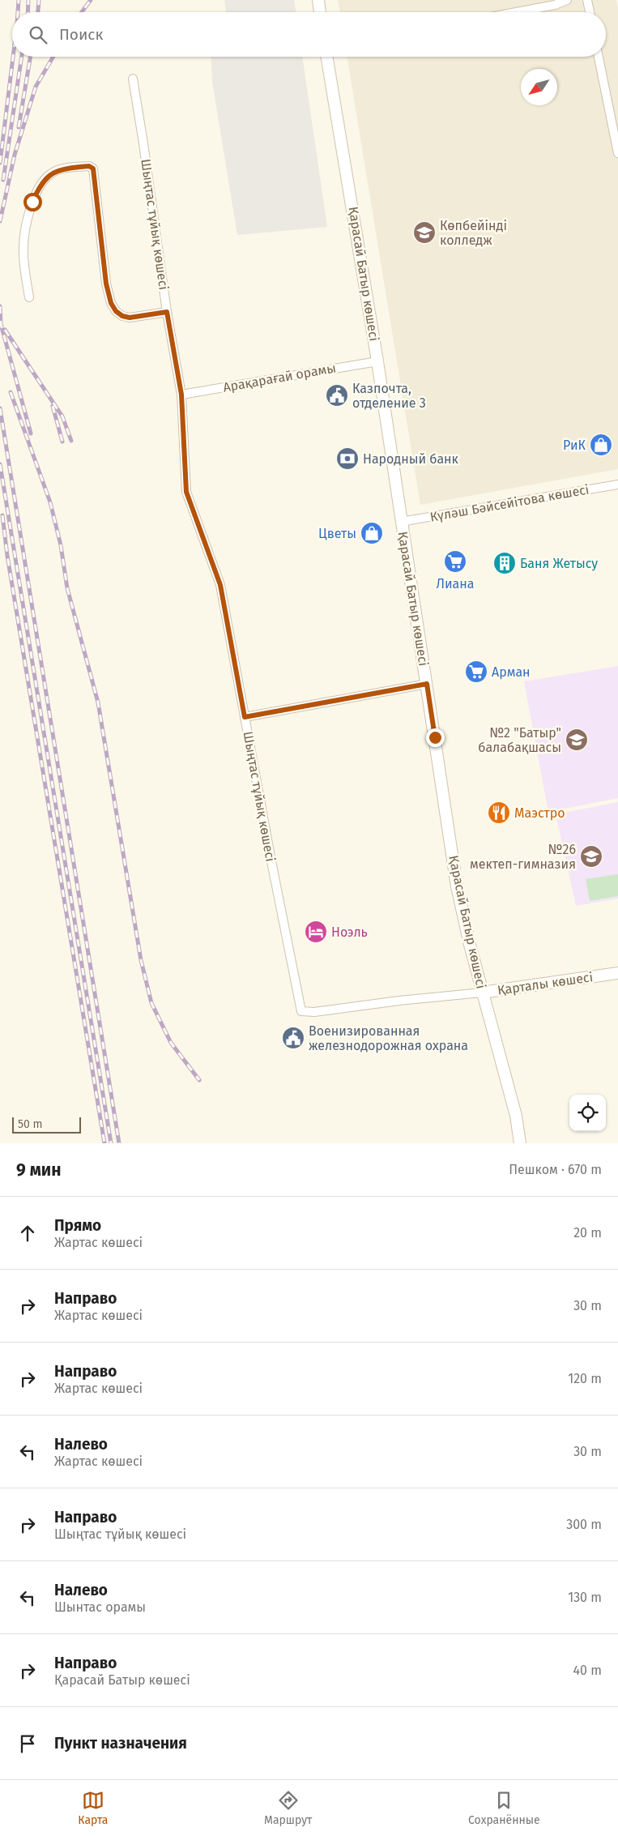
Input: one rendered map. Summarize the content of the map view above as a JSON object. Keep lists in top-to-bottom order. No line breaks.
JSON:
{"streets":{"street":["Шыңтас тұйық көшесі","Қарасай Батыр көшесі","Арақарағай орамы","Күләш Бәйсейітова көшесі","Қарталы көшесі"]},"crossings":[["Шыңтас тұйық көшесі","Арақарағай орамы"],["Шыңтас тұйық көшесі","Қарталы көшесі"],["Қарасай Батыр көшесі","Арақарағай орамы"],["Қарасай Батыр көшесі","Күләш Бәйсейітова көшесі"],["Қарасай Батыр көшесі","Қарталы көшесі"]],"places":{"school or university":["Көпбейінді колледж","№2 \"Батыр\" балабақшасы","№26 мектеп-гимназия"],"public building":["Казпочта, отделение 3","Военизированная железнодорожная охрана"],"shop":["РиК","Цветы"],"bank":["Народный банк"],"supermarket":["Лиана","Арман"],"building":["Баня Жетысу"],"restaurant":["Маэстро"],"hotel":["Ноэль"]},"scale_bar":"50 m","north":"bottom left","page":{"search":"Поиск","scale":"50 m","heading":["9 мин","Пешком · 670 m"],"list":[["Прямо","Жартас көшесі","20 m"],["Направо","Жартас көшесі","30 m"],["Направо","Жартас көшесі","120 m"],["Налево","Жартас көшесі","30 m"],["Направо","Шыңтас тұйық көшесі","300 m"],["Налево","Шынтас орамы","130 m"],["Направо","Қарасай Батыр көшесі","40 m"],"Пункт назначения"],"nav":["Карта","Маршрут","Сохранённые"]}}
